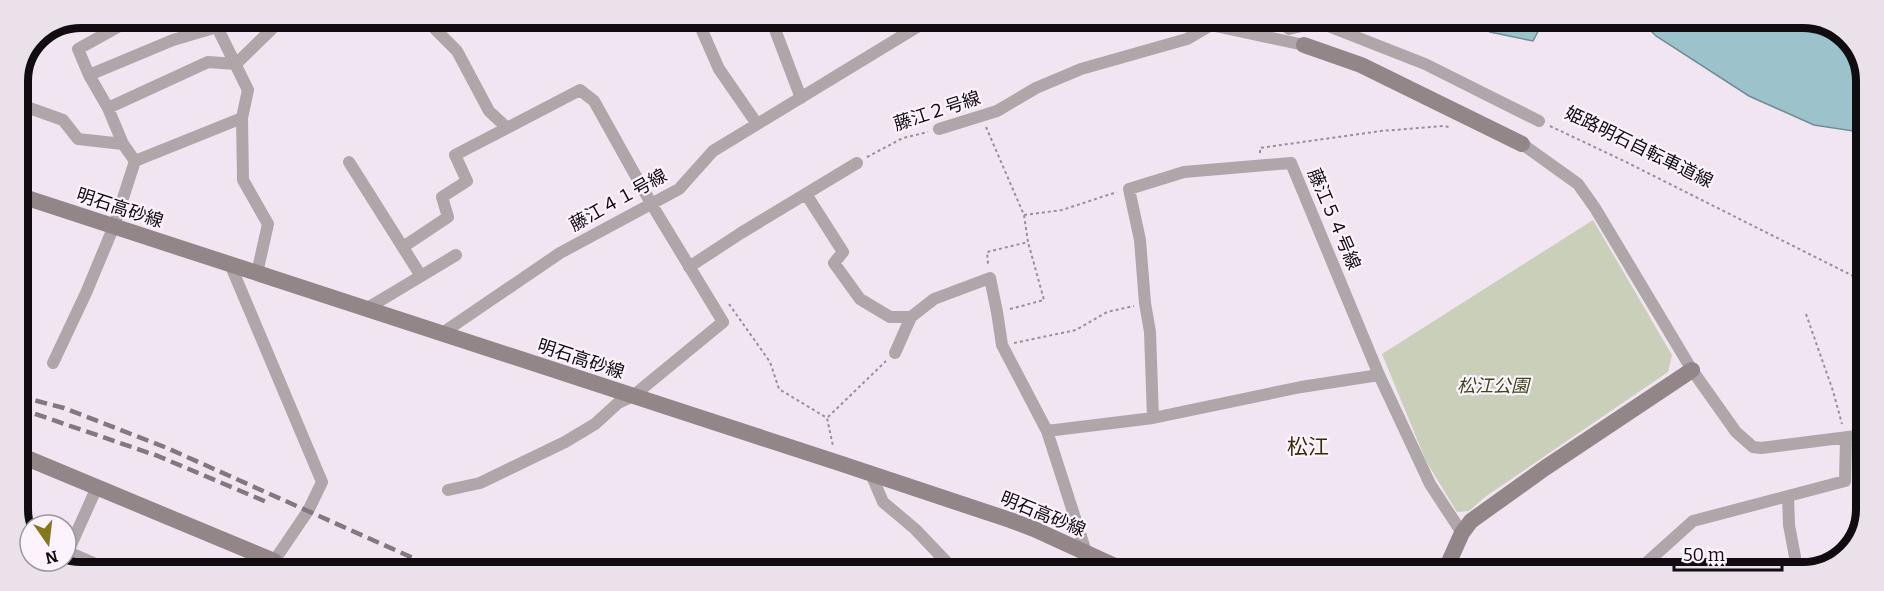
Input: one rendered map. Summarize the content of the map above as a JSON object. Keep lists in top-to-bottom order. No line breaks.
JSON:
{"streets":{"main road":["明石高砂線"],"street":["藤江２号線","藤江４１号線","藤江５４号線"],"path":["姫路明石自転車道線"]},"crossings":[["藤江４１号線","明石高砂線"]],"districts":["松江"],"parks":["松江公園"],"scale_bar":"50 m","north":"bottom"}
